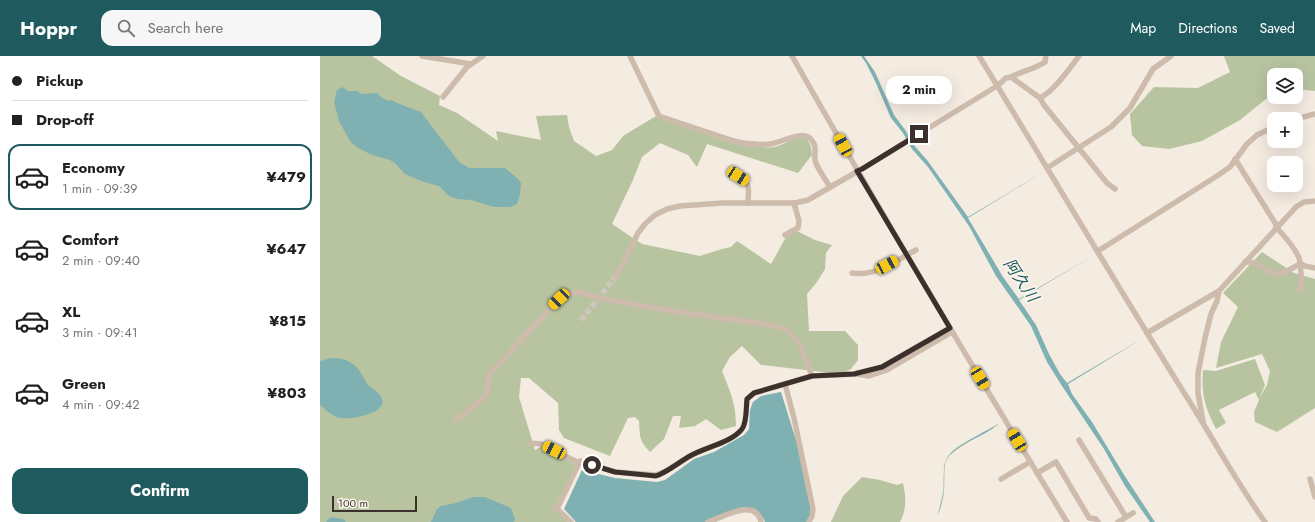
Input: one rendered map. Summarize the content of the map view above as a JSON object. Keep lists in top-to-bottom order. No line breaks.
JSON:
{"water":["阿久川"],"scale_bar":"100 m","page":{"header":"Hoppr","search":"Search here","nav":["Map","Directions","Saved"],"banner":["Pickup","Drop-off"],"map_buttons":["+","−"],"bubble":"2 min","list":[{"name":"Economy","note":"1 min · 09:39","value":"¥479"},{"name":"Comfort","note":"2 min · 09:40","value":"¥647"},{"name":"XL","note":"3 min · 09:41","value":"¥815"},{"name":"Green","note":"4 min · 09:42","value":"¥803"}],"buttons":"Confirm","scale":"100 m"}}
